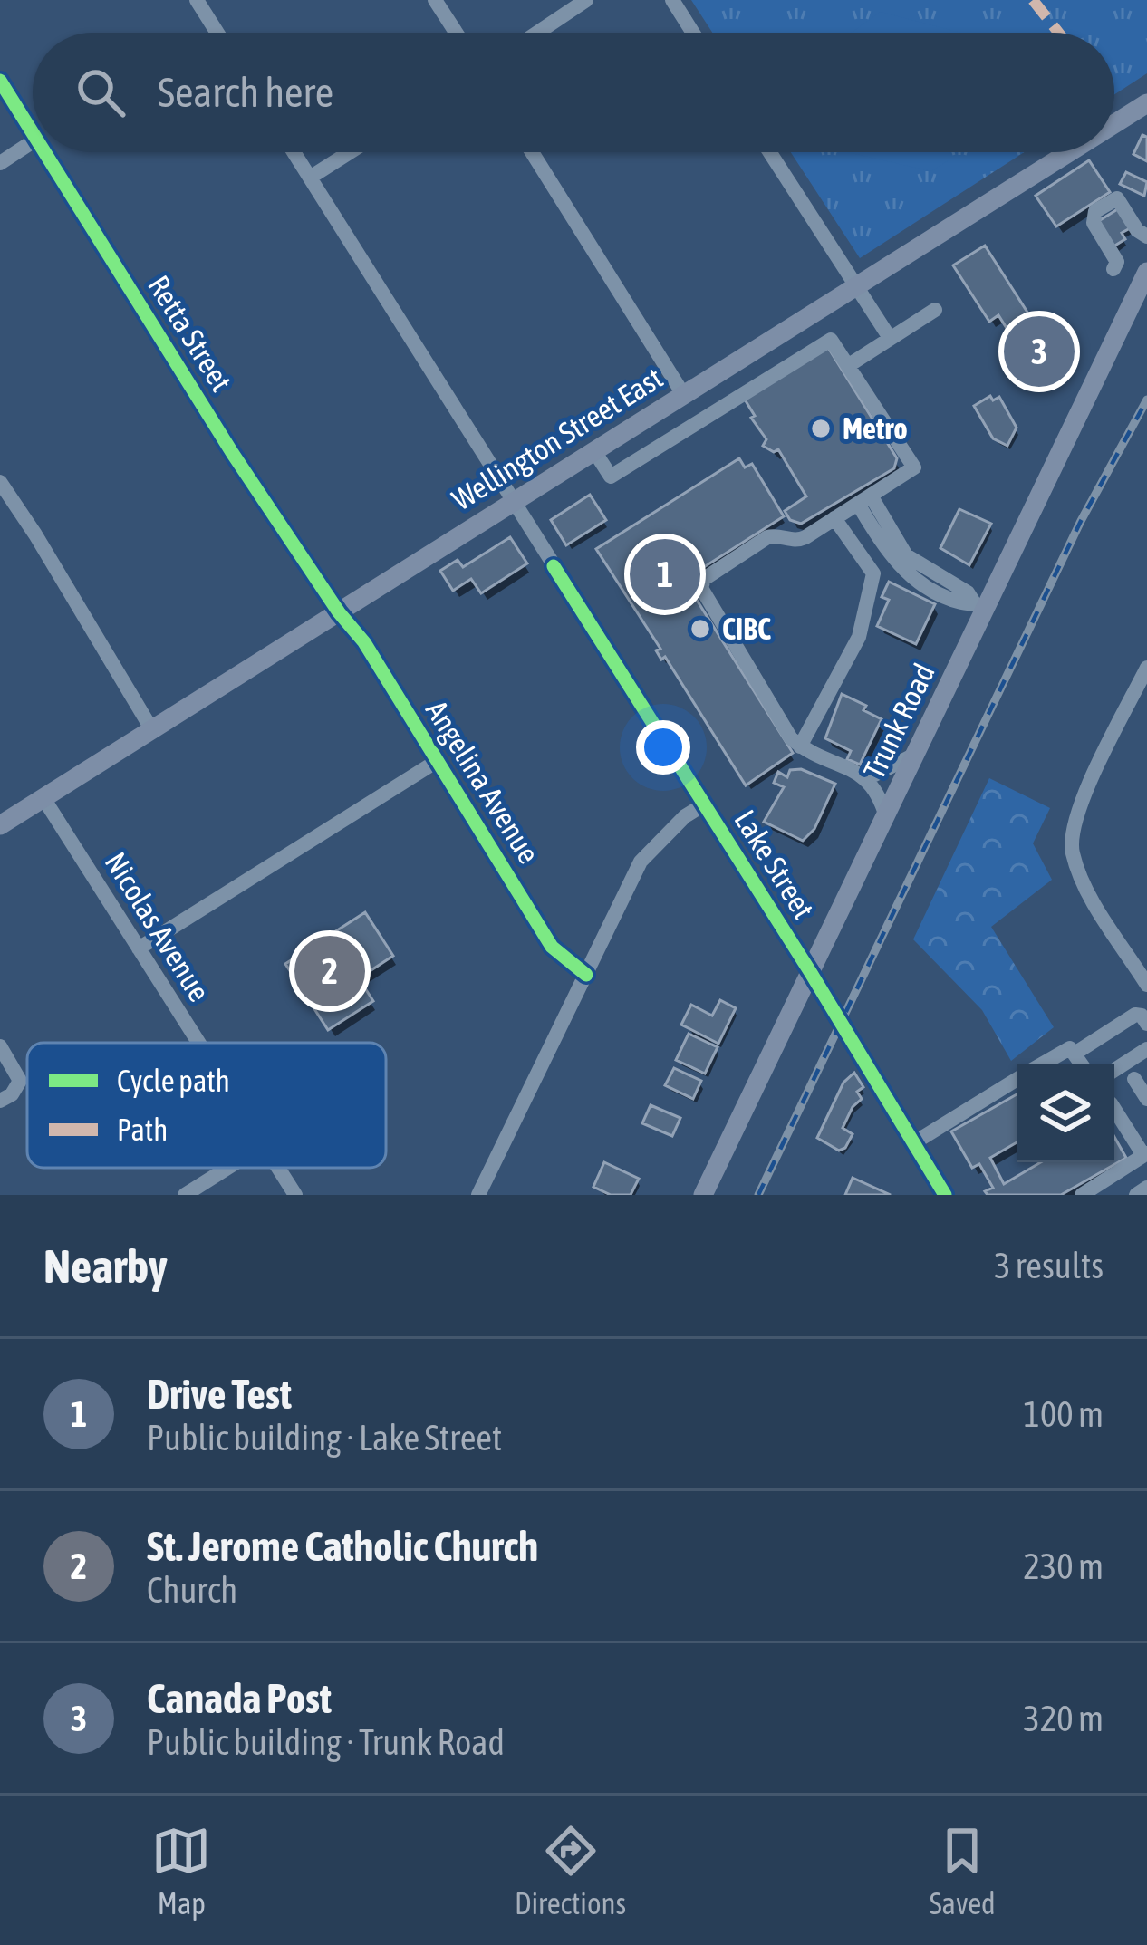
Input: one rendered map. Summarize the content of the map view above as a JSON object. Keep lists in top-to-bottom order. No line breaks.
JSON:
{"streets":{"main road":["Wellington Street East","Trunk Road"],"street":["Retta Street","Angelina Avenue","Lake Street","Nicolas Avenue"]},"crossings":[["Retta Street","Wellington Street East"],["Retta Street","Angelina Avenue"],["Wellington Street East","Angelina Avenue"],["Wellington Street East","Lake Street"],["Wellington Street East","Nicolas Avenue"],["Trunk Road","Lake Street"]],"places":["Metro","CIBC"],"legend":["Cycle path","Path"],"page":{"search":"Search here","pins":["3","1","2"],"heading":["Nearby","3 results"],"list":[{"mark":"1","name":"Drive Test","note":"Public building · Lake Street","value":"100 m"},{"mark":"2","name":"St. Jerome Catholic Church","note":"Church","value":"230 m"},{"mark":"3","name":"Canada Post","note":"Public building · Trunk Road","value":"320 m"}],"nav":["Map","Directions","Saved"]}}
